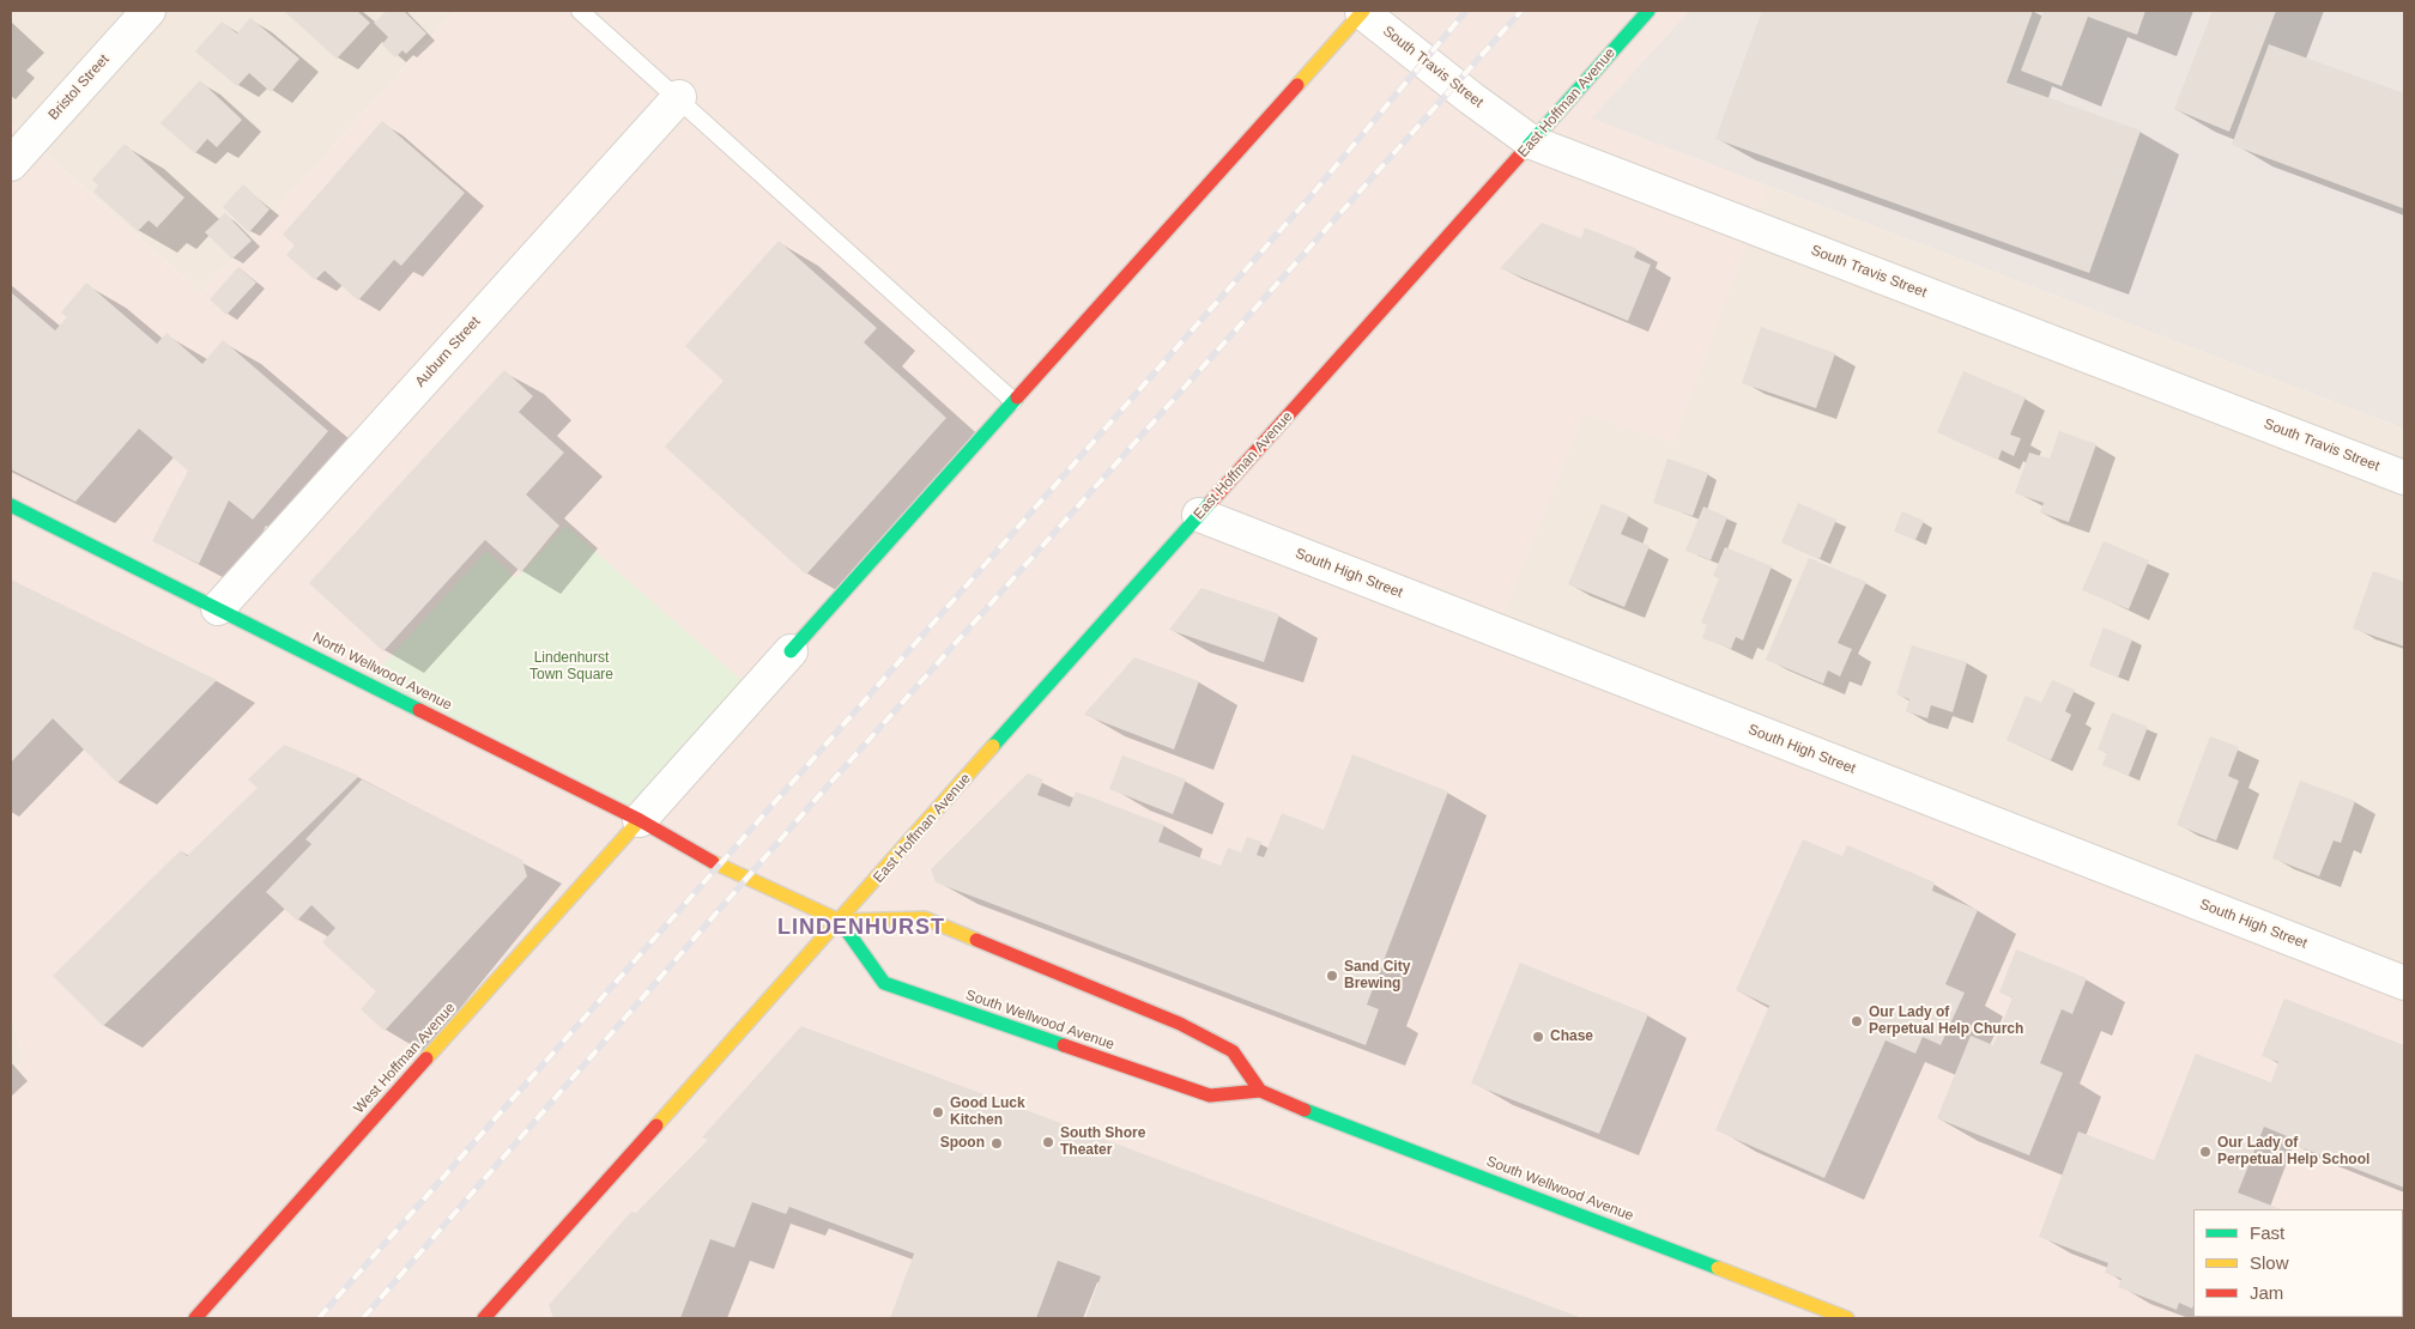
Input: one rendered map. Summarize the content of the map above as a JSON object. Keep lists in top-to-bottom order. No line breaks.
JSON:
{"streets":{"main road":["East Hoffman Avenue","North Wellwood Avenue","South Wellwood Avenue","West Hoffman Avenue"],"street":["South Travis Street","Bristol Street","Auburn Street","South High Street"]},"crossings":[["South Travis Street","East Hoffman Avenue"],["East Hoffman Avenue","South High Street"],["East Hoffman Avenue","South Wellwood Avenue"],["Auburn Street","North Wellwood Avenue"],["North Wellwood Avenue","South Wellwood Avenue"],["North Wellwood Avenue","West Hoffman Avenue"]],"districts":["LINDENHURST"],"parks":["Lindenhurst Town Square"],"places":["Sand City Brewing","Our Lady of Perpetual Help Church","Chase","Good Luck Kitchen","South Shore Theater","Spoon","Our Lady of Perpetual Help School"],"legend":["Fast","Slow","Jam"]}
